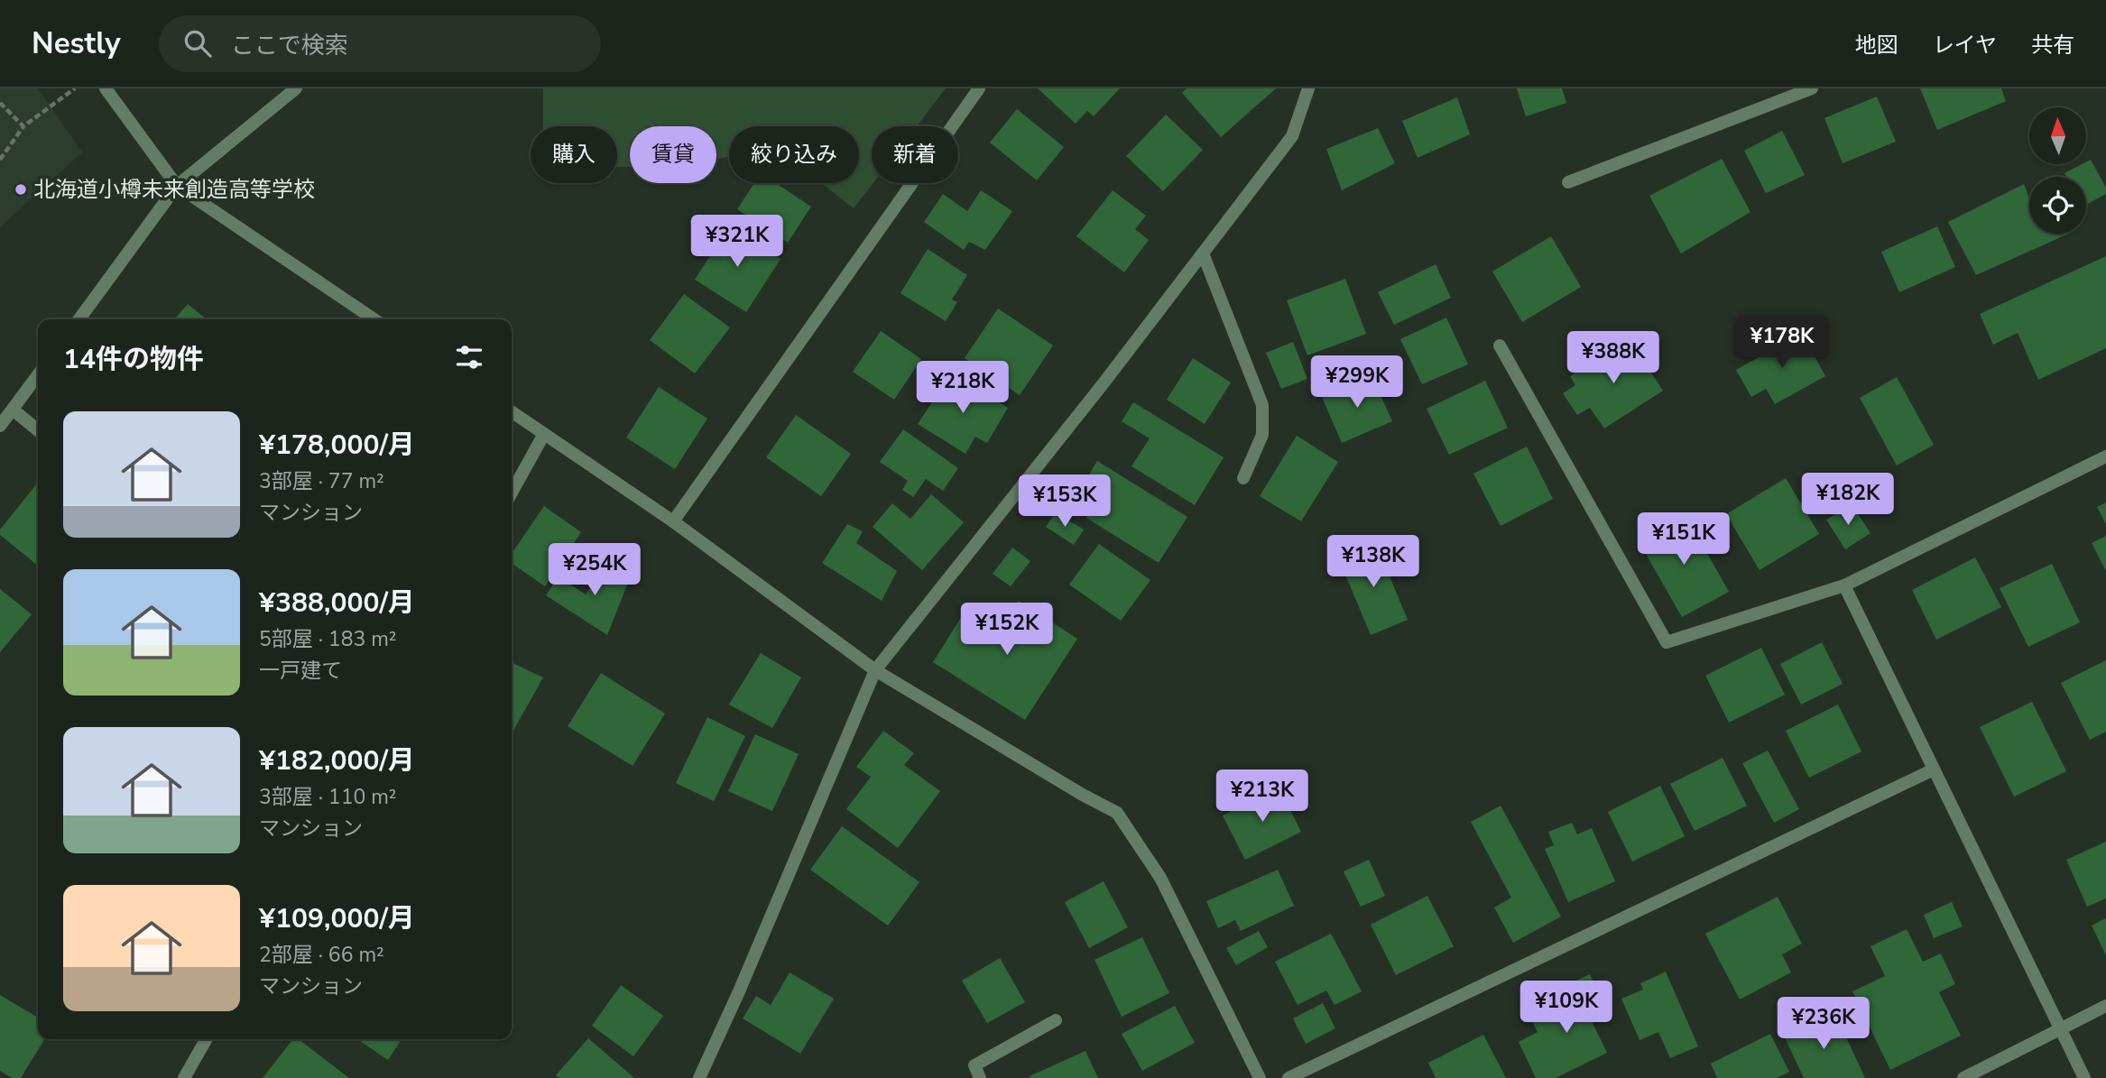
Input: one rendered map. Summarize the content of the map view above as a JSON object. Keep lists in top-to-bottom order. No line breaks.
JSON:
{"places":["北海道小樽未来創造高等学校"],"north":"top","page":{"header":"Nestly","search":"ここで検索","nav":["地図","レイヤ","共有"],"chip":["購入","賃貸","絞り込み","新着"],"price":["¥321K","¥178K","¥388K","¥299K","¥218K","¥182K","¥153K","¥151K","¥138K","¥254K","¥152K","¥213K","¥109K","¥236K"],"heading":"14件の物件","list":[{"name":"¥178,000/月","note":"3部屋 · 77 m² · マンション"},{"name":"¥388,000/月","note":"5部屋 · 183 m² · 一戸建て"},{"name":"¥182,000/月","note":"3部屋 · 110 m² · マンション"},{"name":"¥109,000/月","note":"2部屋 · 66 m² · マンション"}]}}
